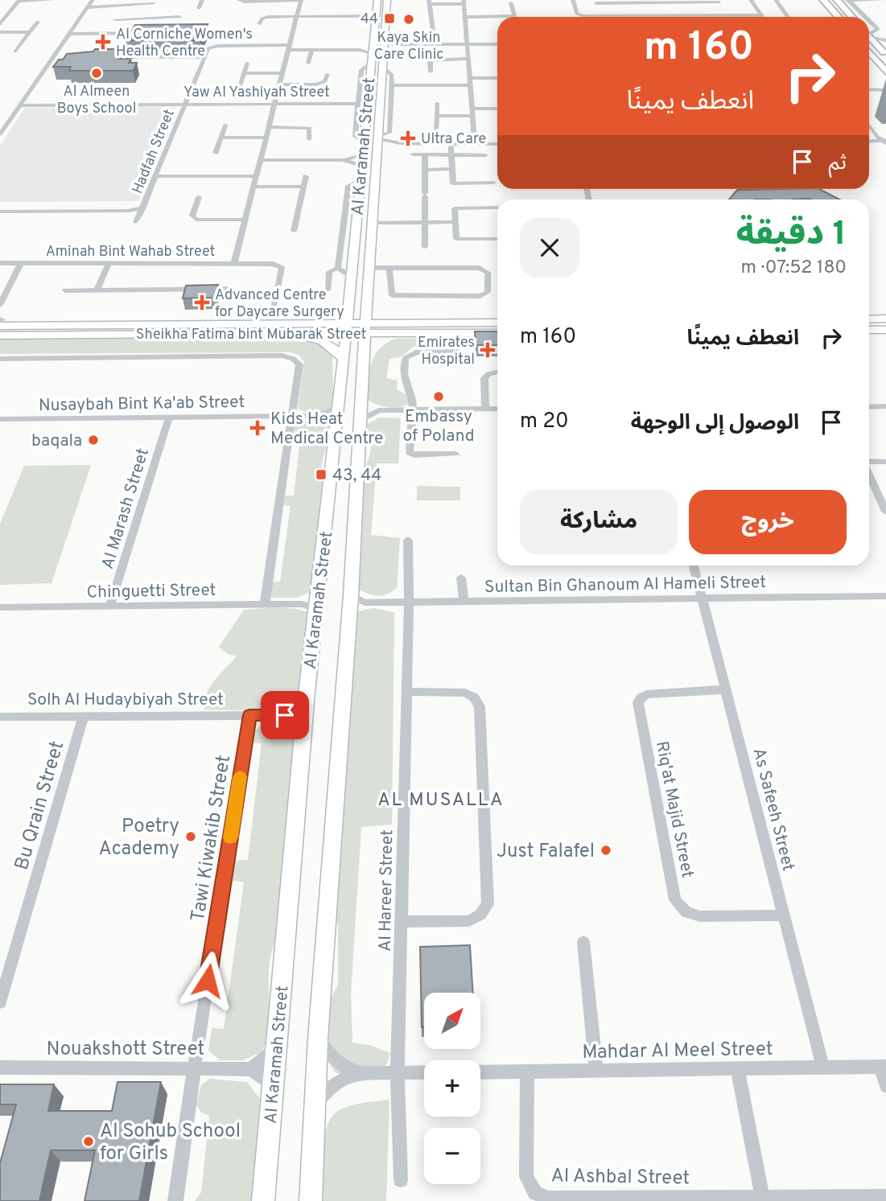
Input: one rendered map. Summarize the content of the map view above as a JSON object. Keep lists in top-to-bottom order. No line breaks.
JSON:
{"streets":{"main road":["Al Karamah Street","Sheikha Fatima bint Mubarak Street"],"street":["Yaw Al Yashiyah Street","Hadfah Street","Aminah Bint Wahab Street","Nusaybah Bint Ka'ab Street","Al Marash Street","Sultan Bin Ghanoum Al Hameli Street","Chinguetti Street","Solh Al Hudaybiyah Street","Bu Qrain Street","Riq'at Majid Street","As Safeeh Street","Tawi Kiwakib Street","Al Hareer Street","Nouakshott Street","Mahdar Al Meel Street","Al Ashbal Street"]},"crossings":[["Yaw Al Yashiyah Street","Hadfah Street"],["Yaw Al Yashiyah Street","Aminah Bint Wahab Street"],["Al Karamah Street","Sheikha Fatima bint Mubarak Street"],["Al Karamah Street","Nusaybah Bint Ka'ab Street"],["Al Karamah Street","Sultan Bin Ghanoum Al Hameli Street"],["Al Karamah Street","Chinguetti Street"],["Al Karamah Street","Solh Al Hudaybiyah Street"],["Nusaybah Bint Ka'ab Street","Al Marash Street"],["Al Marash Street","Chinguetti Street"],["Sultan Bin Ghanoum Al Hameli Street","As Safeeh Street"],["Sultan Bin Ghanoum Al Hameli Street","Al Hareer Street"],["Solh Al Hudaybiyah Street","Bu Qrain Street"],["Solh Al Hudaybiyah Street","Tawi Kiwakib Street"],["Riq'at Majid Street","As Safeeh Street"],["As Safeeh Street","Mahdar Al Meel Street"],["Tawi Kiwakib Street","Nouakshott Street"],["Mahdar Al Meel Street","Al Ashbal Street"]],"districts":["AL MUSALLA"],"places":{"transit":["44","43, 44"],"other":["Kaya Skin Care Clinic","Al Almeen Boys School","Embassy of Poland","baqala","Poetry Academy","Just Falafel","Al Sohub School for Girls"],"health":["Al Corniche Women's Health Centre","Ultra Care","Advanced Centre for Daycare Surgery","Emirates Hospital","Kids Heat Medical Centre"]},"north":"top right","page":{"turn":["160 m","انعطف يمينًا"],"then":"ثم","heading":["1 دقيقة","180 m · 07:52"],"list":[{"name":"انعطف يمينًا","value":"160 m"},{"name":"الوصول إلى الوجهة","value":"20 m"}],"buttons":["خروج","مشاركة"],"map_buttons":["+","−"]}}
